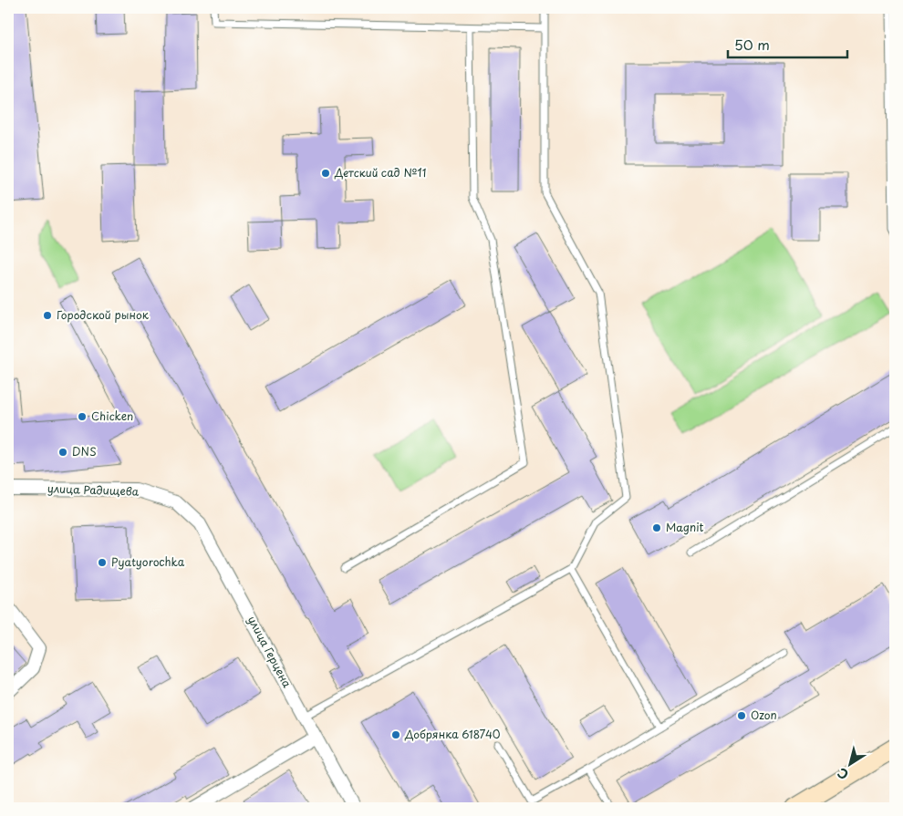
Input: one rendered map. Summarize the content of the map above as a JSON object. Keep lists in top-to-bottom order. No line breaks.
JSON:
{"streets":{"street":["улица Радищева","улица Герцена"]},"crossings":[["улица Радищева","улица Герцена"]],"places":["Детский сад №11","Городской рынок","Chicken","DNS","Magnit","Pyatyorochka","Ozon","Добрянка 618740"],"scale_bar":"50 m","north":"bottom left"}
